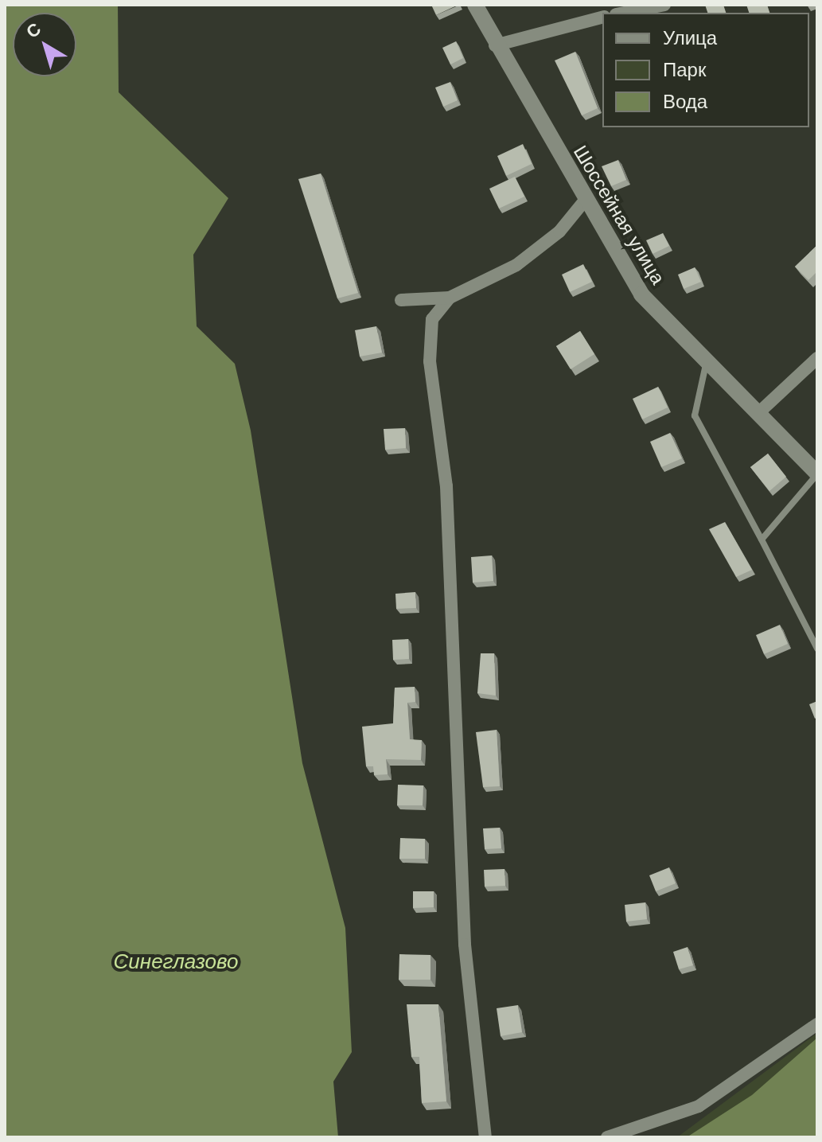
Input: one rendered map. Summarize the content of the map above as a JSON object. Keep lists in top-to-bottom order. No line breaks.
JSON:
{"streets":{"street":["Шоссейная улица"]},"water":["Синеглазово"],"legend":["Улица","Парк","Вода"],"north":"top left"}
